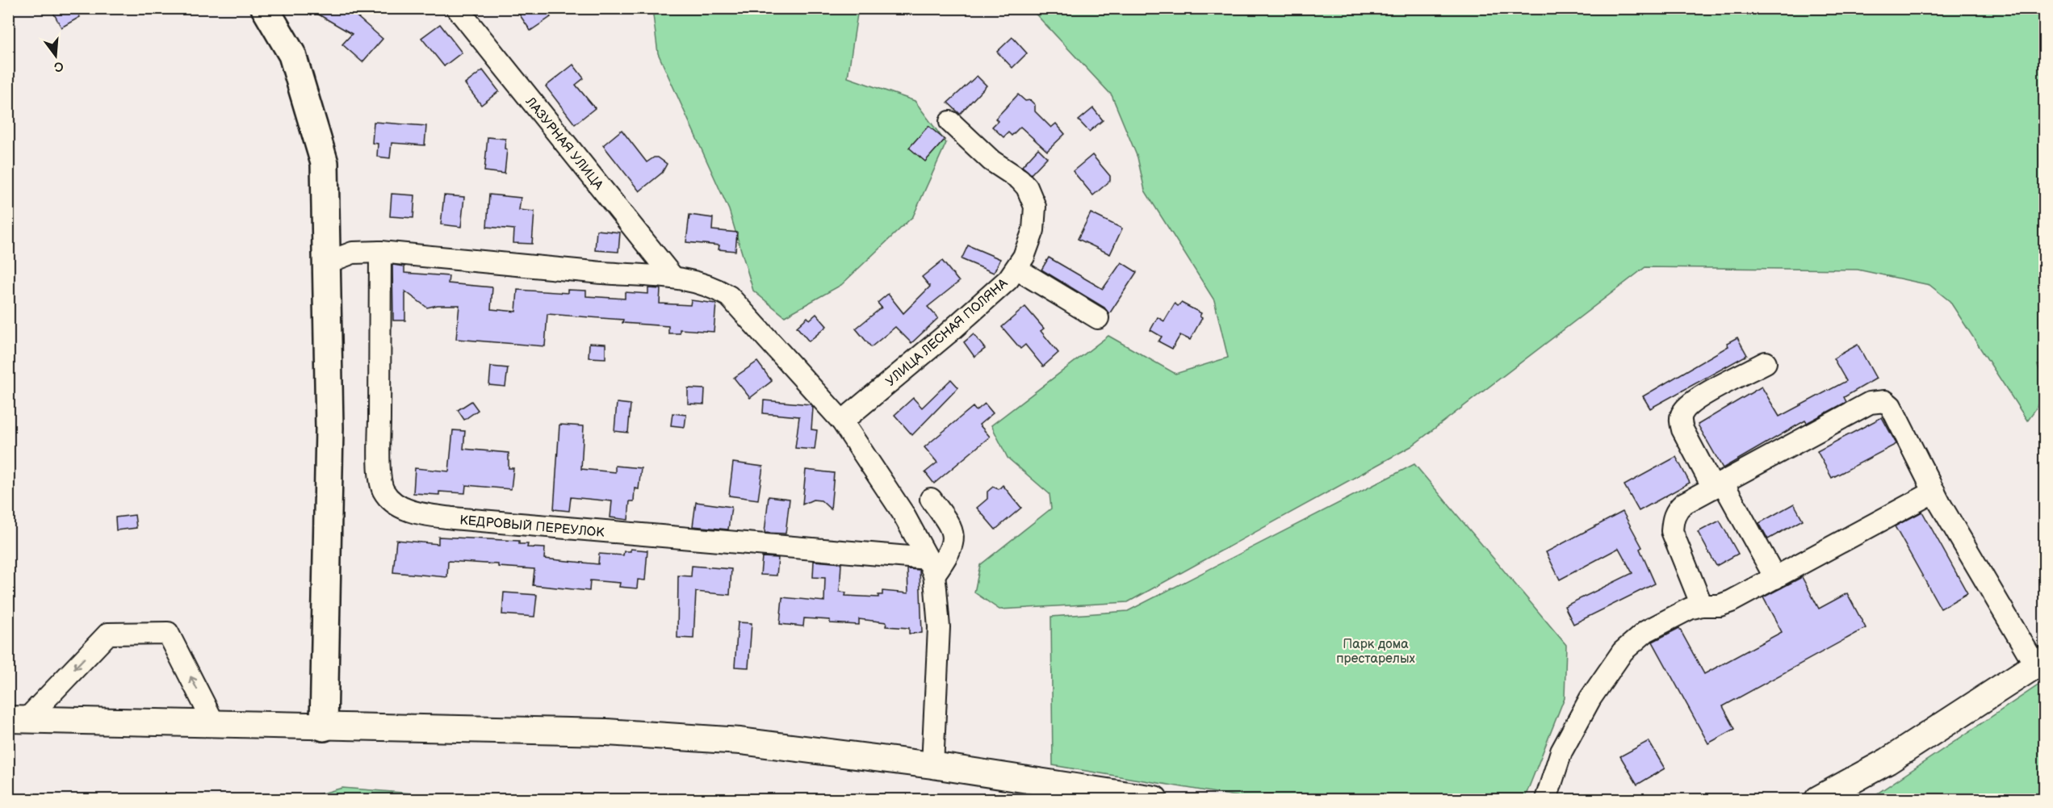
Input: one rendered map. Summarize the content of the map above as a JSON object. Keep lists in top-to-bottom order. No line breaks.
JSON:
{"streets":{"street":["ЛАЗУРНАЯ УЛИЦА","УЛИЦА ЛЕСНАЯ ПОЛЯНА","КЕДРОВЫЙ ПЕРЕУЛОК"]},"parks":["Парк дома престарелых"],"north":"bottom"}
